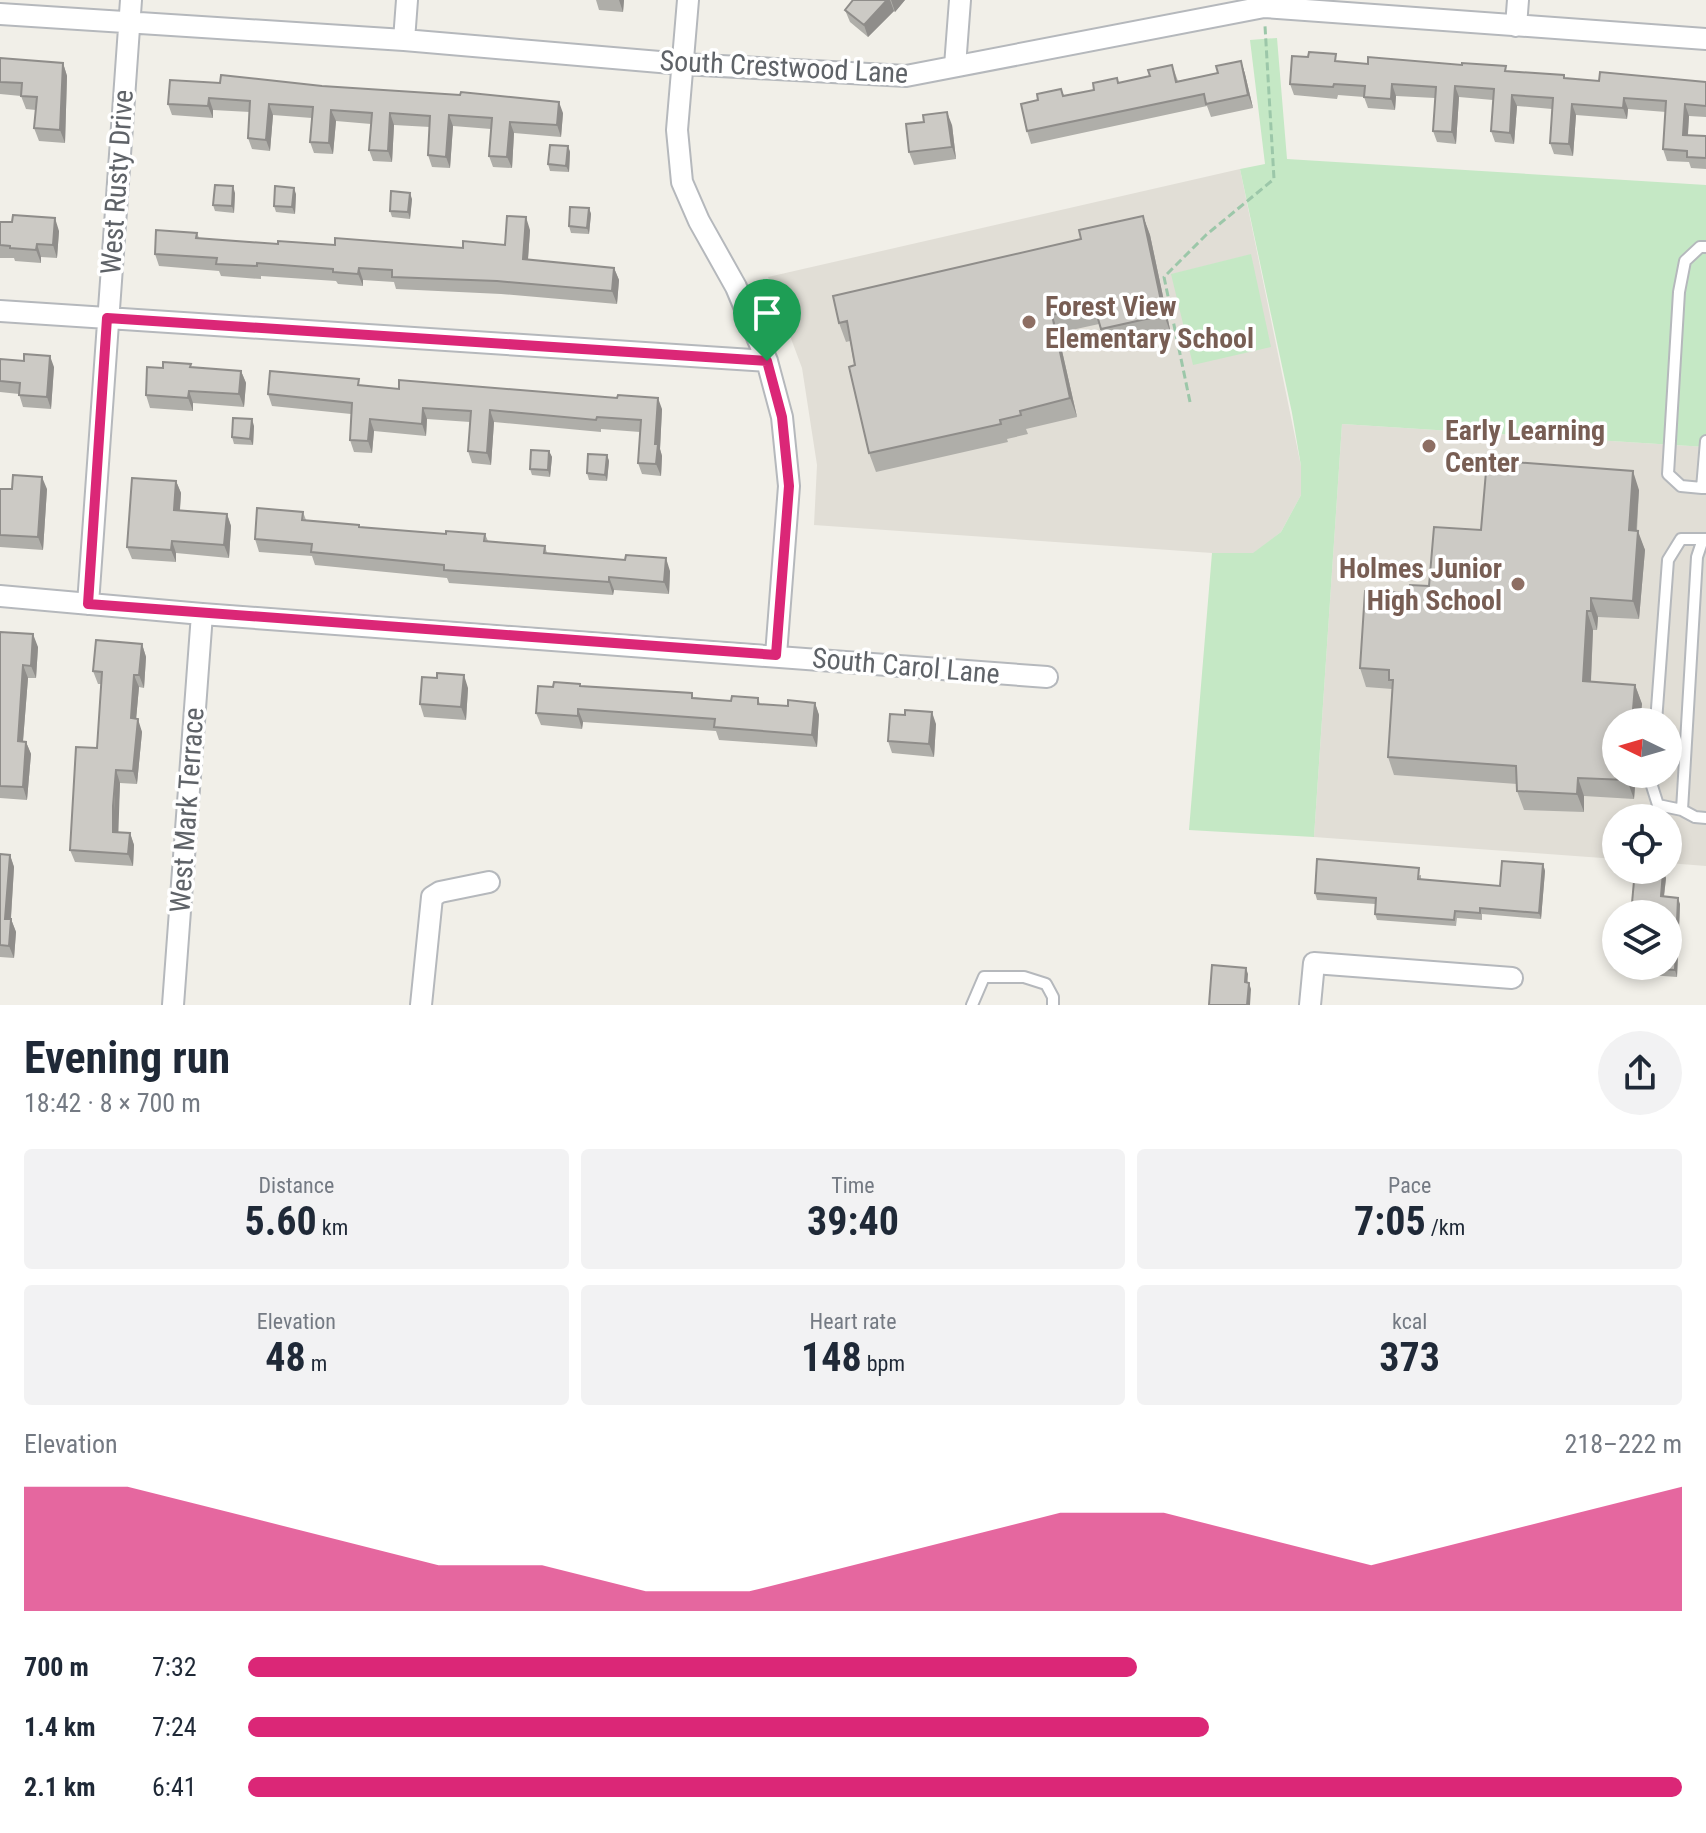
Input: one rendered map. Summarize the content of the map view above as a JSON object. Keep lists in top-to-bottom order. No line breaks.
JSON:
{"streets":{"street":["South Crestwood Lane","West Rusty Drive","South Carol Lane","West Mark Terrace"]},"crossings":[["South Crestwood Lane","West Rusty Drive"],["West Rusty Drive","South Carol Lane"],["South Carol Lane","West Mark Terrace"]],"places":["Forest View Elementary School","Early Learning Center","Holmes Junior High School"],"north":"left","page":{"heading":["Evening run","18:42 · 8 × 700 m"],"stats":[["Distance","5.60 km"],["Time","39:40"],["Pace","7:05 /km"],["Elevation","48 m"],["Heart rate","148 bpm"],["kcal","373"]],"chart":["Elevation","218–222 m"],"list":[{"name":"700 m","note":"7:32"},{"name":"1.4 km","note":"7:24"},{"name":"2.1 km","note":"6:41"}]}}
